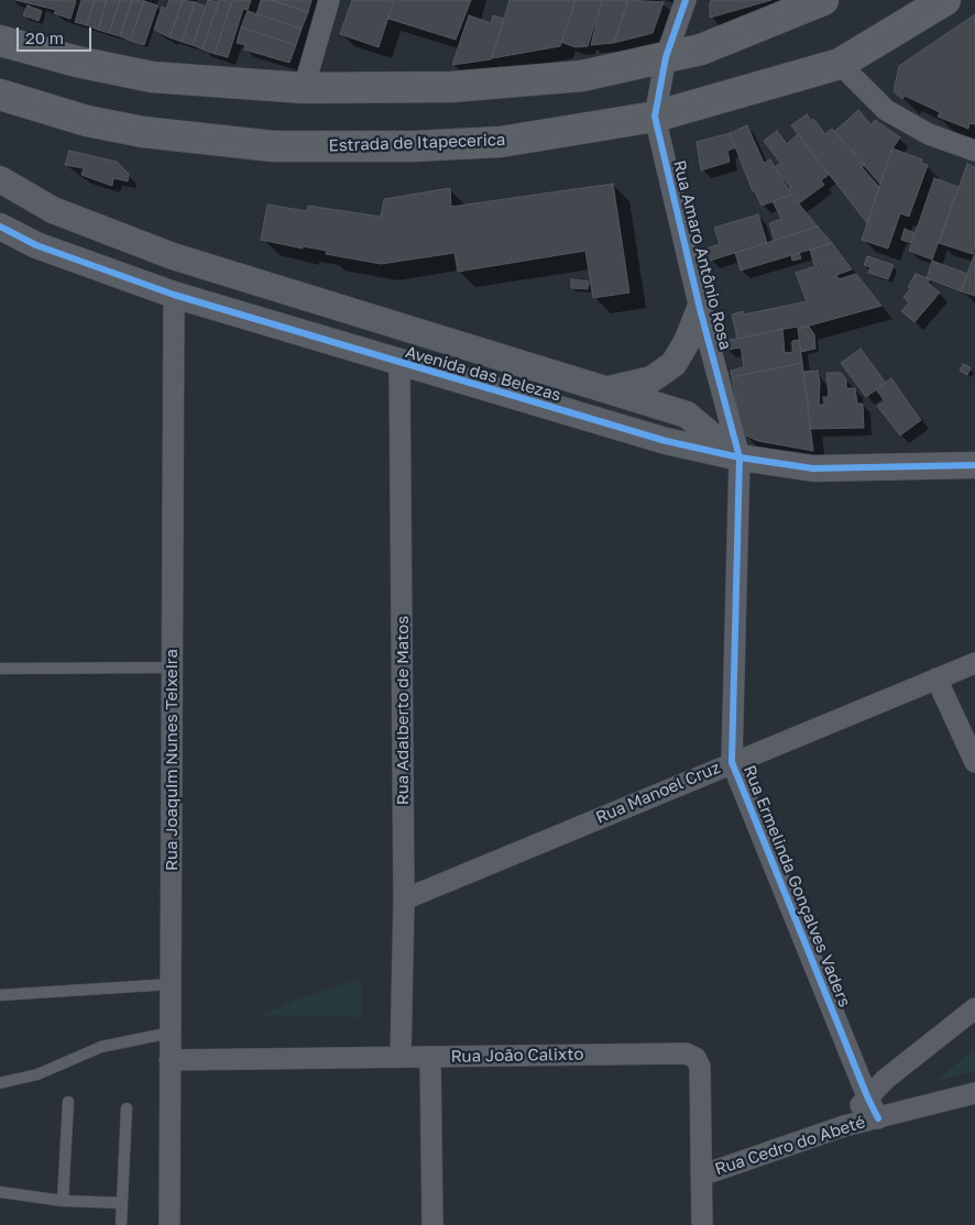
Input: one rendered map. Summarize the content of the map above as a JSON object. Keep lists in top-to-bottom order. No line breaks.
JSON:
{"streets":{"main road":["Estrada de Itapecerica"],"street":["Rua Amaro Antônio Rosa","Avenida das Belezas","Rua Adalberto de Matos","Rua Joaquim Nunes Teixeira","Rua Manoel Cruz","Rua Ermelinda Gonçalves Vaders","Rua João Calixto","Rua Cedro do Abeté"]},"crossings":[["Estrada de Itapecerica","Rua Amaro Antônio Rosa"],["Rua Amaro Antônio Rosa","Avenida das Belezas"],["Rua Amaro Antônio Rosa","Rua Ermelinda Gonçalves Vaders"],["Avenida das Belezas","Rua Adalberto de Matos"],["Avenida das Belezas","Rua Joaquim Nunes Teixeira"],["Avenida das Belezas","Rua Ermelinda Gonçalves Vaders"],["Rua Adalberto de Matos","Rua Manoel Cruz"],["Rua Adalberto de Matos","Rua João Calixto"],["Rua Joaquim Nunes Teixeira","Rua João Calixto"],["Rua Manoel Cruz","Rua Ermelinda Gonçalves Vaders"],["Rua Ermelinda Gonçalves Vaders","Rua Cedro do Abeté"],["Rua João Calixto","Rua Cedro do Abeté"]],"scale_bar":"20 m"}
